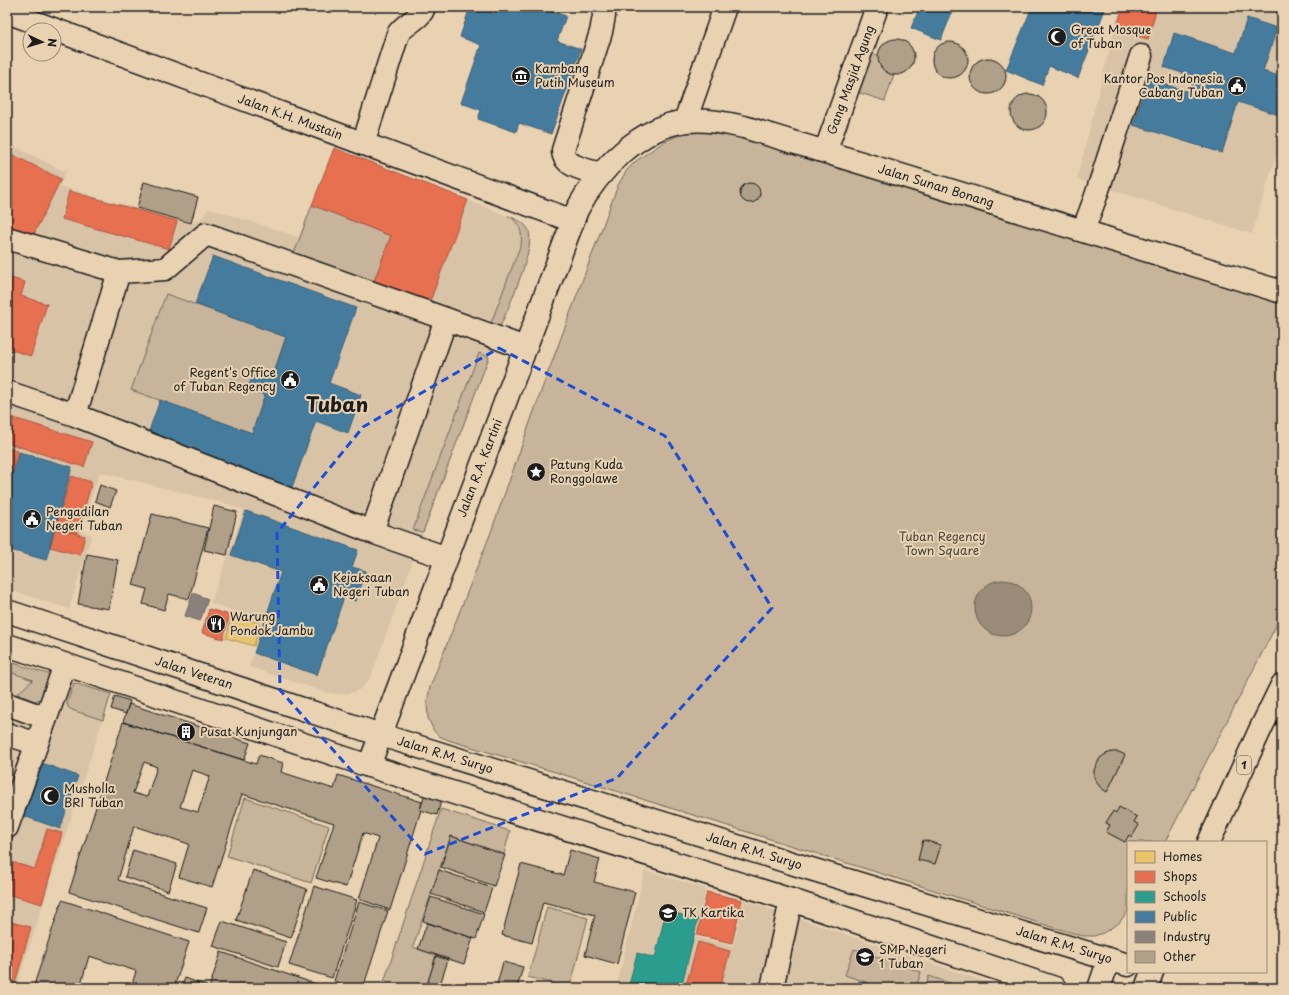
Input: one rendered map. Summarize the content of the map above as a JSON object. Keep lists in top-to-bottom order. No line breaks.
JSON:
{"streets":{"main road":["Gang Masjid Agung","Jalan K.H. Mustain","Jalan Sunan Bonang","Jalan R.A. Kartini","Jalan Veteran","Jalan R.M. Suryo","1"]},"crossings":[["Gang Masjid Agung","Jalan Sunan Bonang"],["Jalan K.H. Mustain","Jalan R.A. Kartini"],["Jalan Sunan Bonang","Jalan R.A. Kartini"],["Jalan R.A. Kartini","Jalan Veteran"],["Jalan R.A. Kartini","Jalan R.M. Suryo"],["Jalan Veteran","Jalan R.M. Suryo"]],"districts":["Tuban"],"parks":["Tuban Regency Town Square"],"places":{"mosque":["Great Mosque of Tuban","Musholla BRI Tuban"],"museum":["Kambang Putih Museum"],"public building":["Kantor Pos Indonesia Cabang Tuban","Regent's Office of Tuban Regency","Pengadilan Negeri Tuban","Kejaksaan Negeri Tuban"],"place":["Patung Kuda Ronggolawe"],"restaurant":["Warung Pondok Jambu"],"building":["Pusat Kunjungan"],"school or university":["TK Kartika","SMP Negeri 1 Tuban"]},"legend":["Homes","Shops","Schools","Public","Industry","Other"],"north":"right"}
